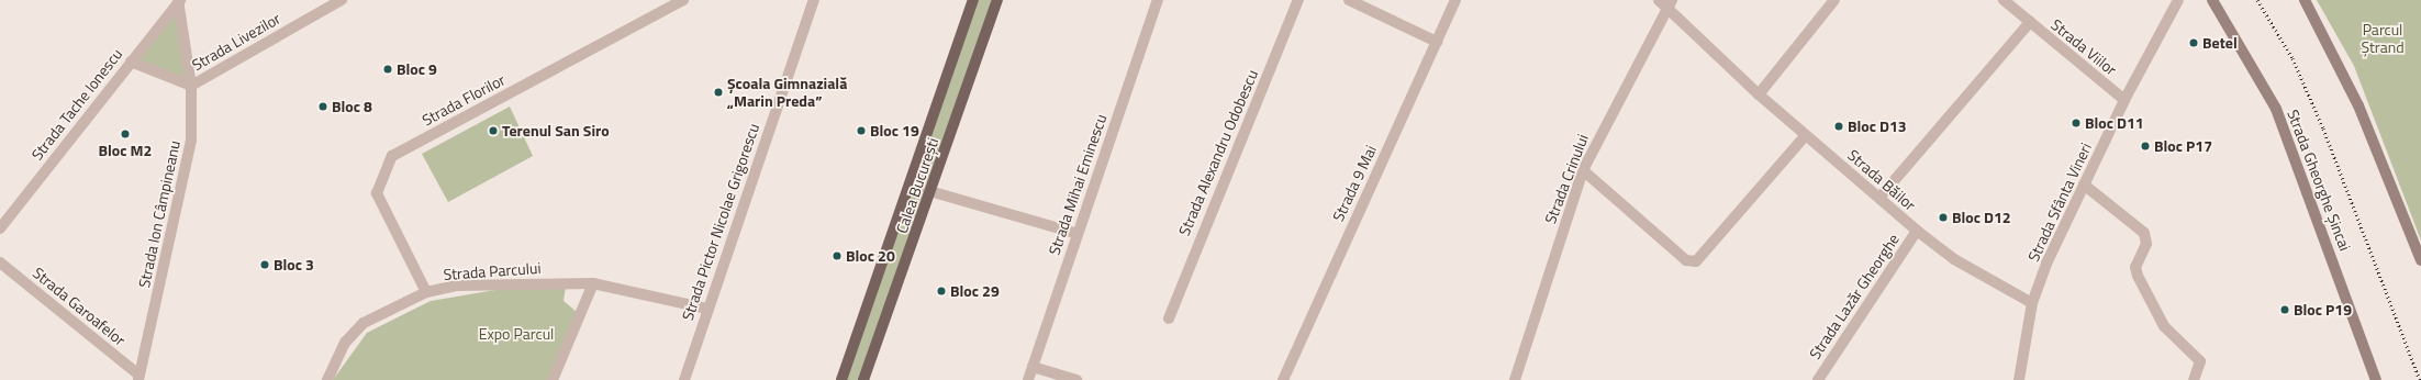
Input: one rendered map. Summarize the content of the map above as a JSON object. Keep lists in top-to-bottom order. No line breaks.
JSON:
{"streets":{"main road":["Strada Gheorghe Șincai","Calea București"],"street":["Strada Livezilor","Strada Viilor","Strada Florilor","Strada Tache Ionescu","Strada Alexandru Odobescu","Strada Crinului","Strada Băilor","Strada 9 Mai","Strada Mihai Eminescu","Strada Sfânta Vineri","Strada Ion Câmpineanu","Strada Pictor Nicolae Grigorescu","Strada Parcului","Strada Lazăr Gheorghe","Strada Garoafelor"]},"crossings":[["Strada Livezilor","Strada Ion Câmpineanu"],["Strada Viilor","Strada Sfânta Vineri"],["Strada Florilor","Strada Parcului"],["Strada Tache Ionescu","Strada Ion Câmpineanu"],["Strada Crinului","Strada Băilor"],["Strada Băilor","Strada Sfânta Vineri"],["Strada Băilor","Strada Lazăr Gheorghe"],["Strada Ion Câmpineanu","Strada Garoafelor"],["Strada Pictor Nicolae Grigorescu","Strada Parcului"]],"parks":["Parcul Ștrand","Expo Parcul"],"places":["Betel","Bloc 9","Școala Gimnazială „Marin Preda”","Bloc 8","Bloc D11","Bloc D13","Terenul San Siro","Bloc 19","Bloc M2","Bloc P17","Bloc D12","Bloc 20","Bloc 3","Bloc 29","Bloc P19"]}
